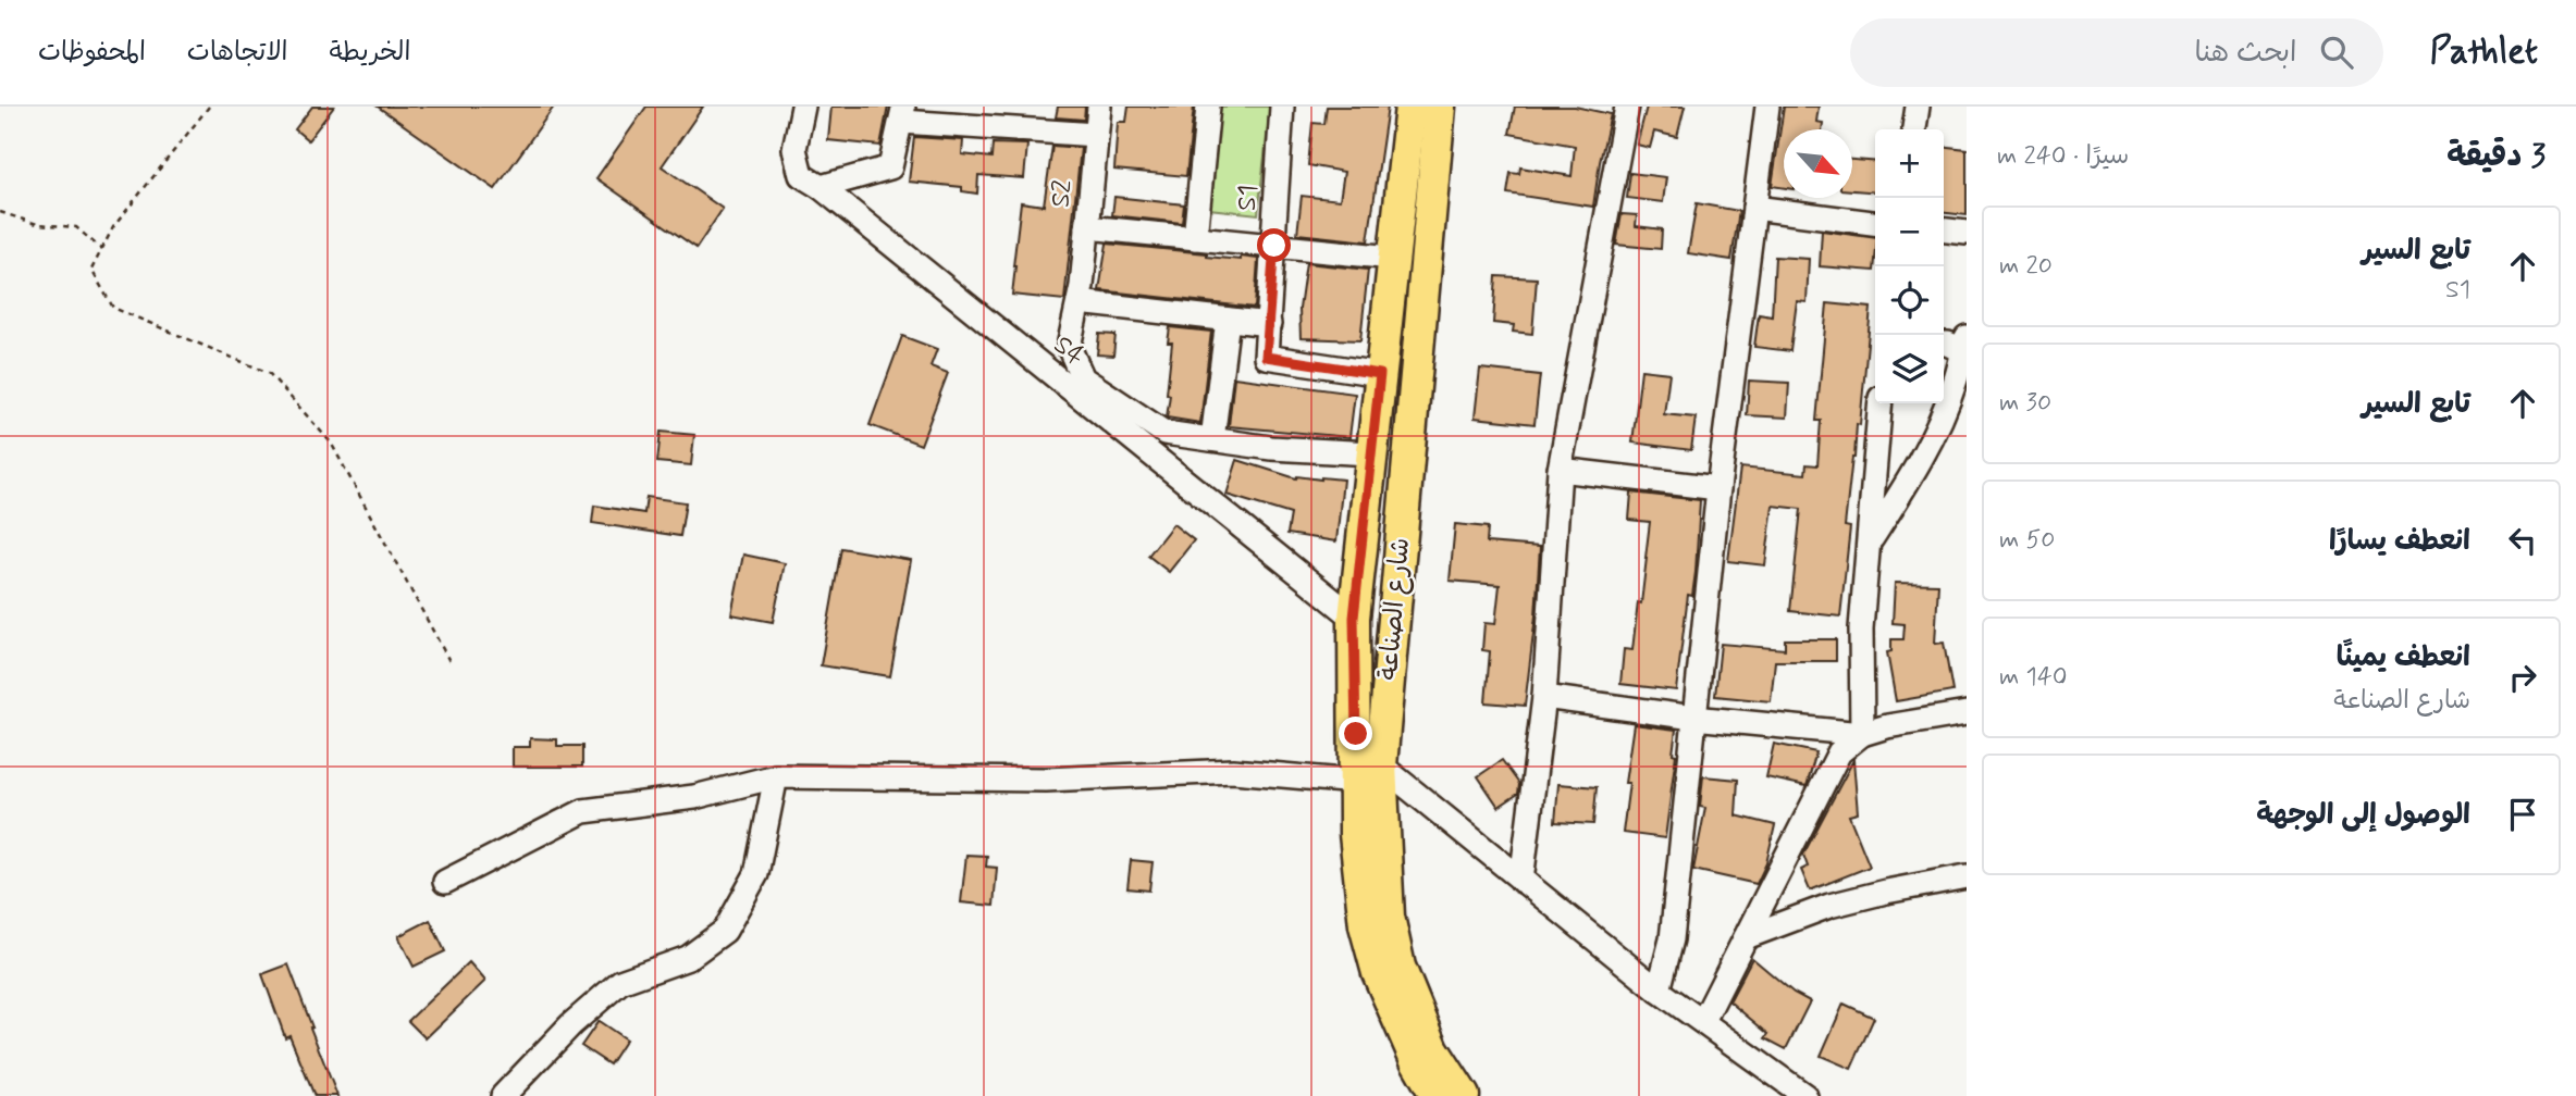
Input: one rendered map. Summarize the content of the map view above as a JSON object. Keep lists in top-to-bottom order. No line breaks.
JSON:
{"streets":{"main road":["شارع الصناعة"],"street":["S2","S1","S4"]},"crossings":[["S2","شارع الصناعة"],["S1","شارع الصناعة"],["S4","شارع الصناعة"]],"north":"bottom right","page":{"header":"Pathlet","search":"ابحث هنا","nav":["الخريطة","الاتجاهات","المحفوظات"],"heading":["3 دقيقة","سيرًا · 240 m"],"map_buttons":["+","−"],"list":[["تابع السير","S1","20 m"],["تابع السير","30 m"],["انعطف يسارًا","50 m"],["انعطف يمينًا","شارع الصناعة","140 m"],"الوصول إلى الوجهة"]}}
